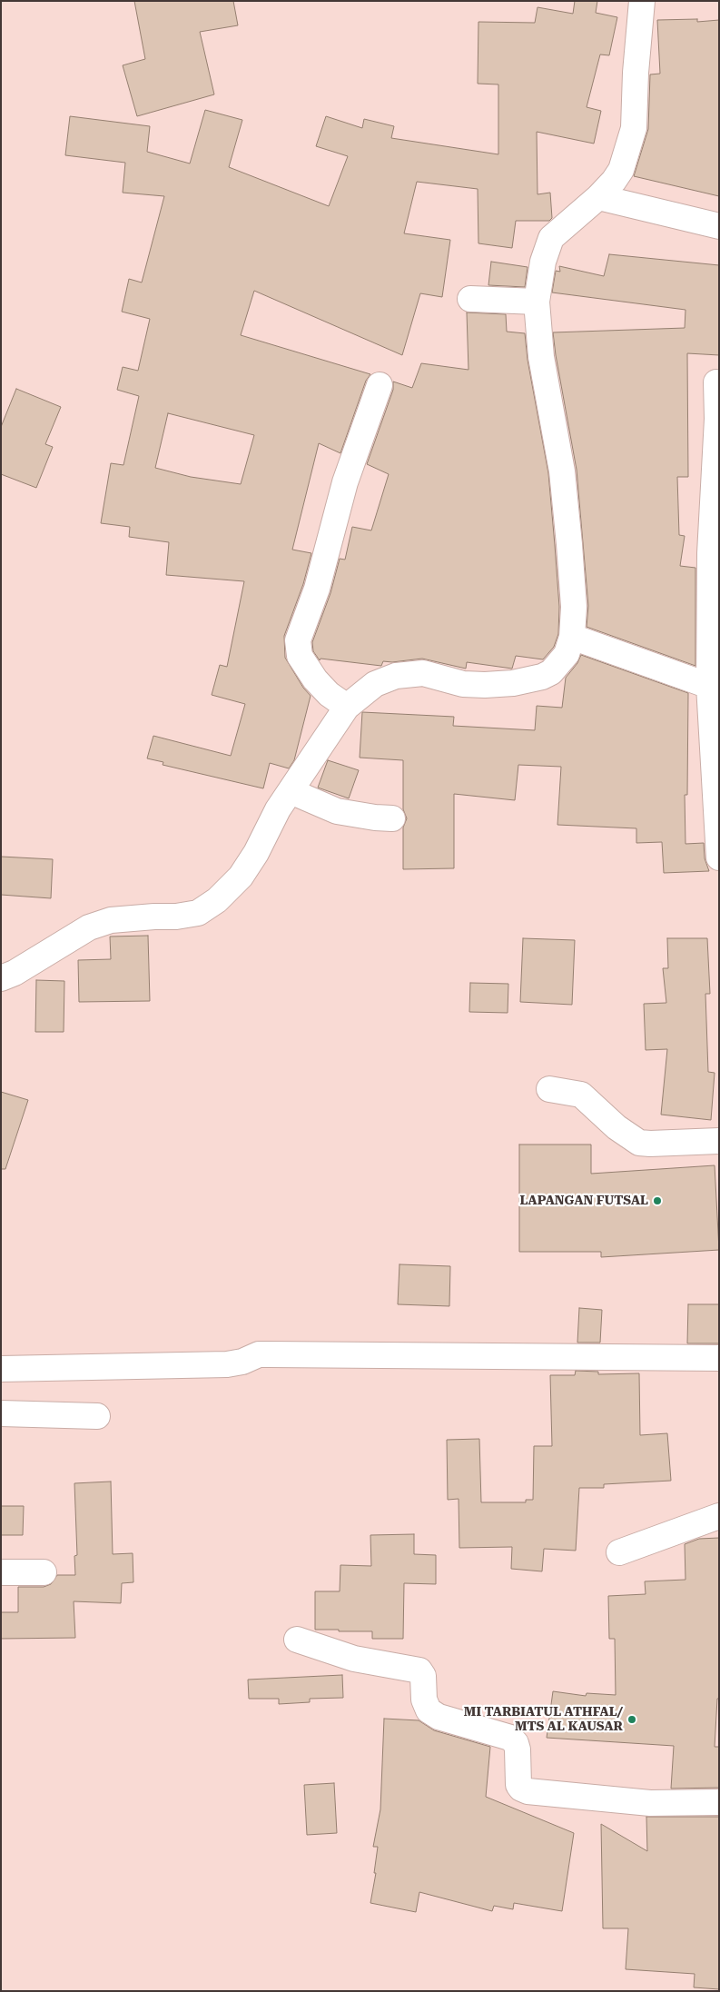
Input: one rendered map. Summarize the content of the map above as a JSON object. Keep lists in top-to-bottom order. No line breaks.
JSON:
{"places":["LAPANGAN FUTSAL","MI TARBIATUL ATHFAL/ MTS AL KAUSAR"]}
